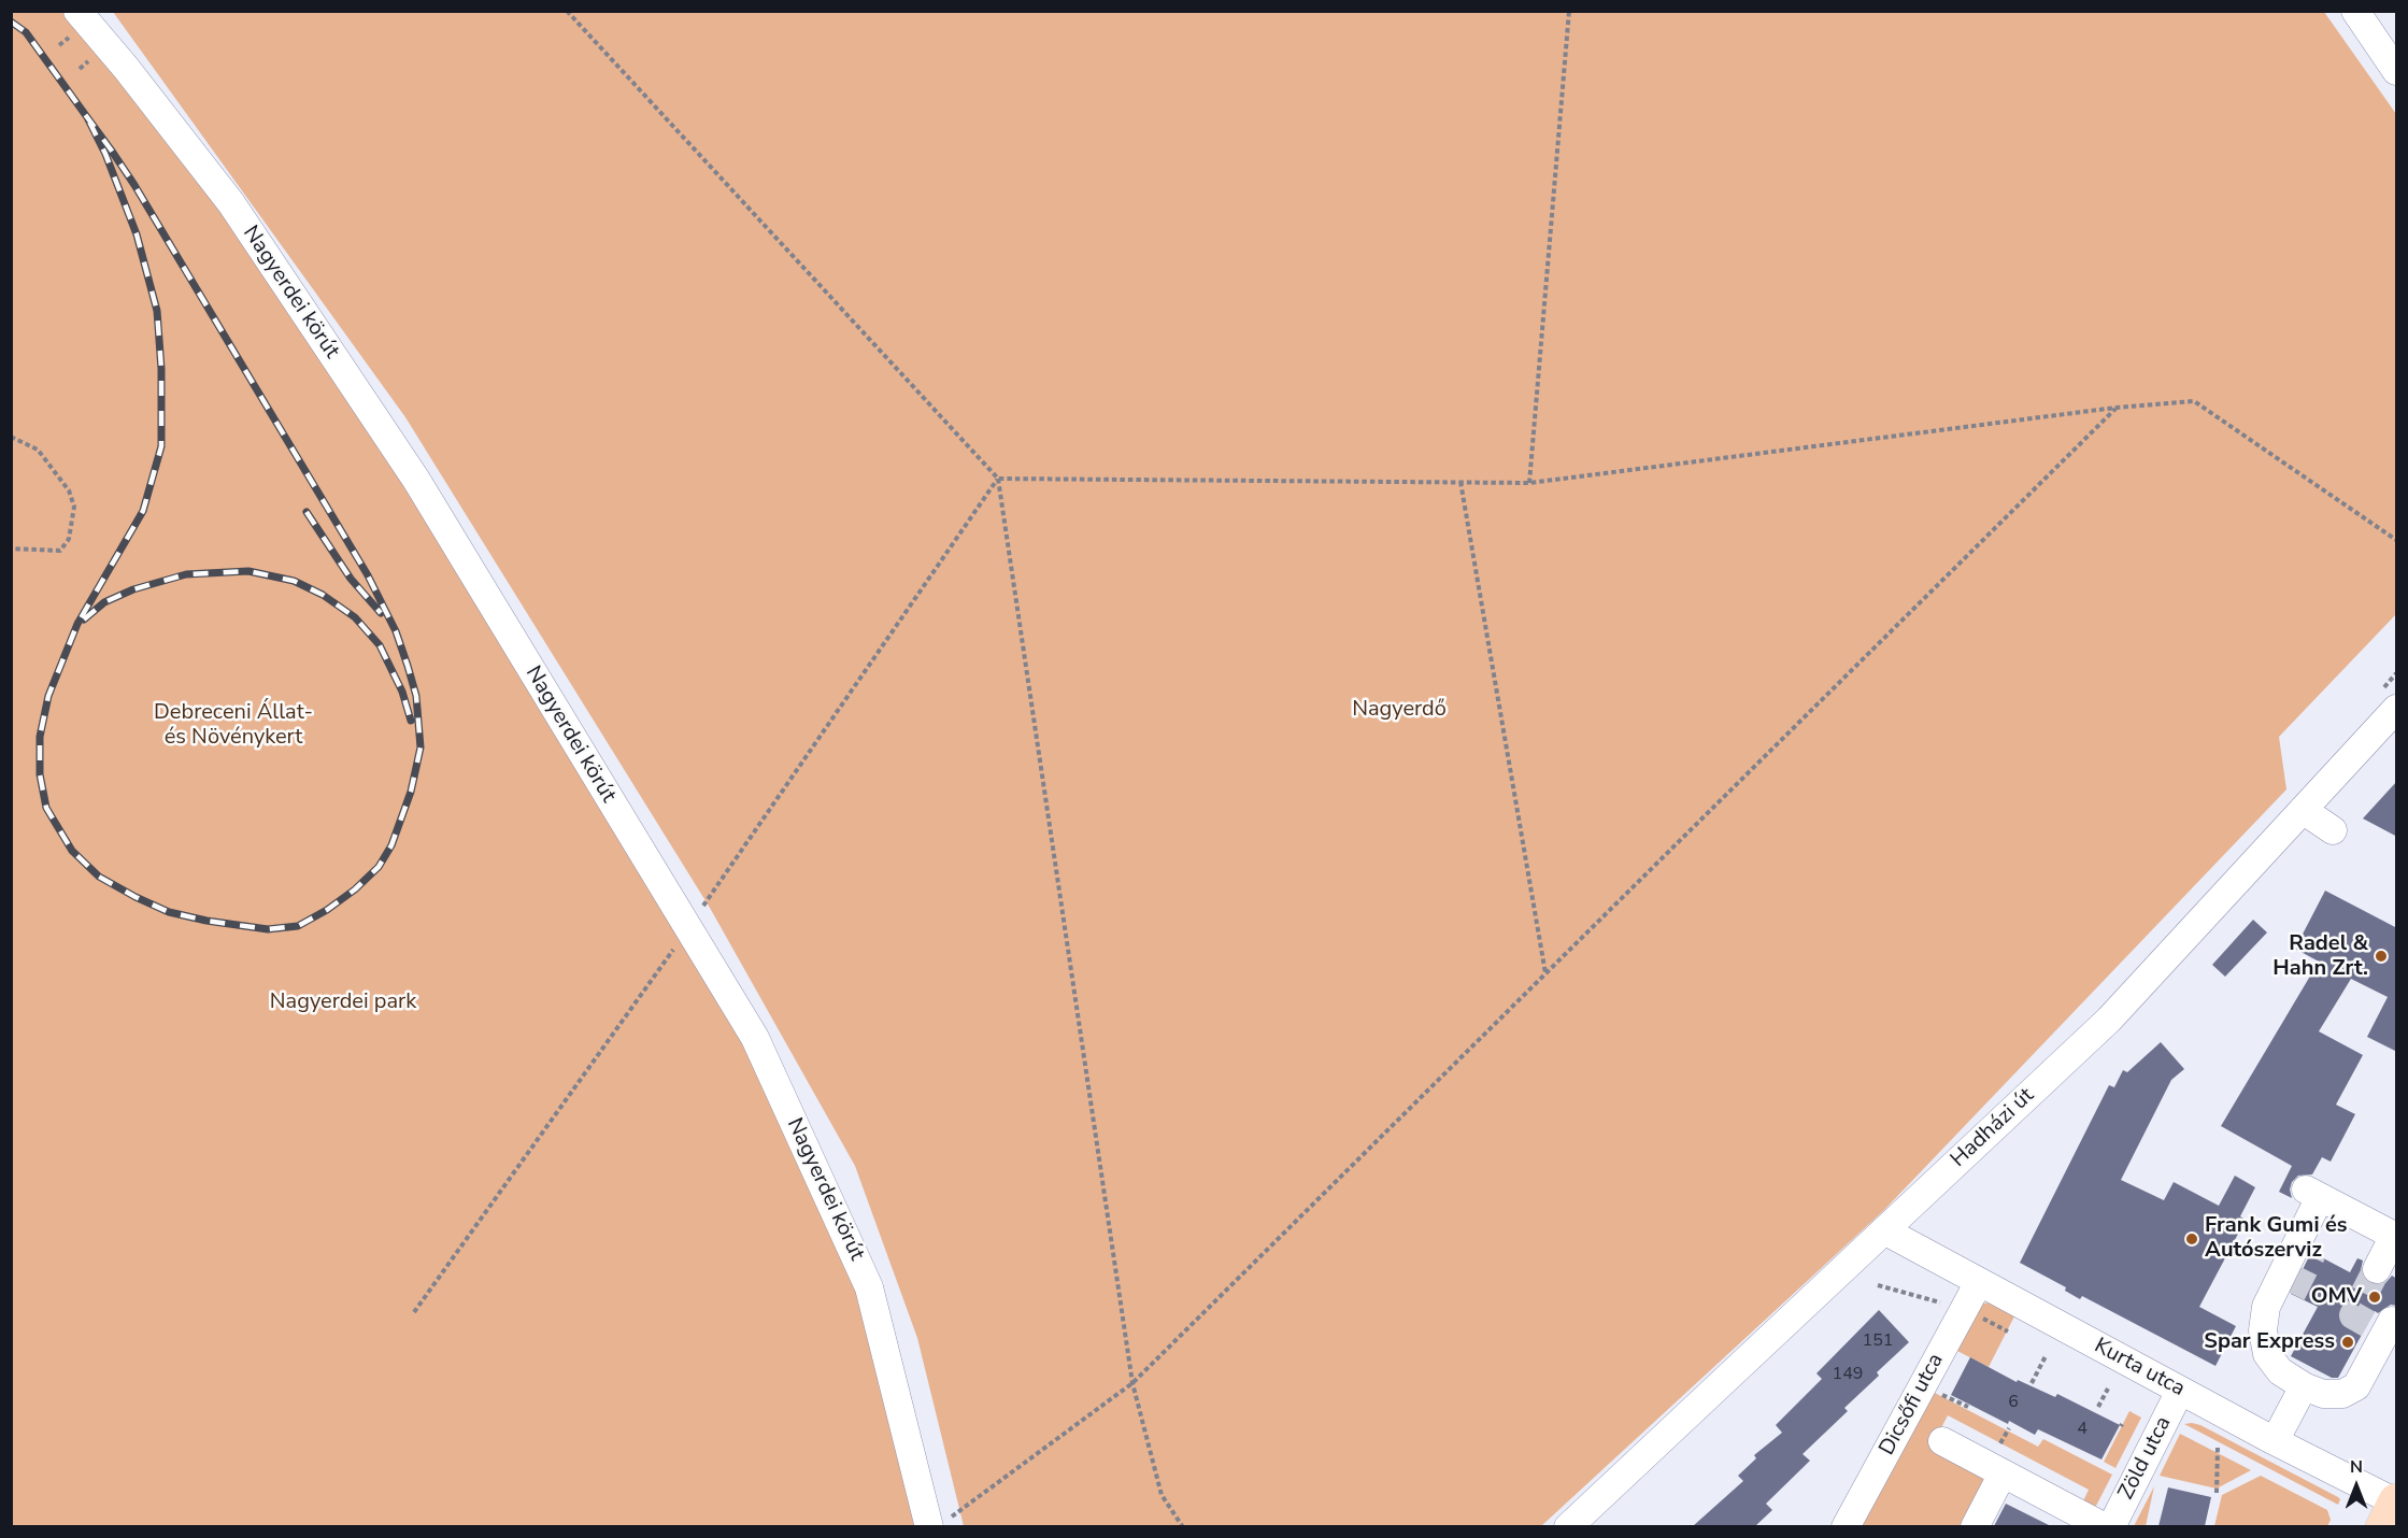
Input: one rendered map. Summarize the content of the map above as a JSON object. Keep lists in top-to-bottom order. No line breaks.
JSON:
{"streets":{"street":["Nagyerdei körút","Hadházi út","Kurta utca","Dicsőfi utca","Zöld utca"]},"crossings":[["Hadházi út","Kurta utca"],["Kurta utca","Dicsőfi utca"],["Kurta utca","Zöld utca"]],"parks":["Nagyerdő","Debreceni Állat- és Növénykert","Nagyerdei park"],"places":["Radel & Hahn Zrt.","Frank Gumi és Autószerviz","OMV","Spar Express"],"house_numbers":["151","149","6","4"],"north":"top"}
